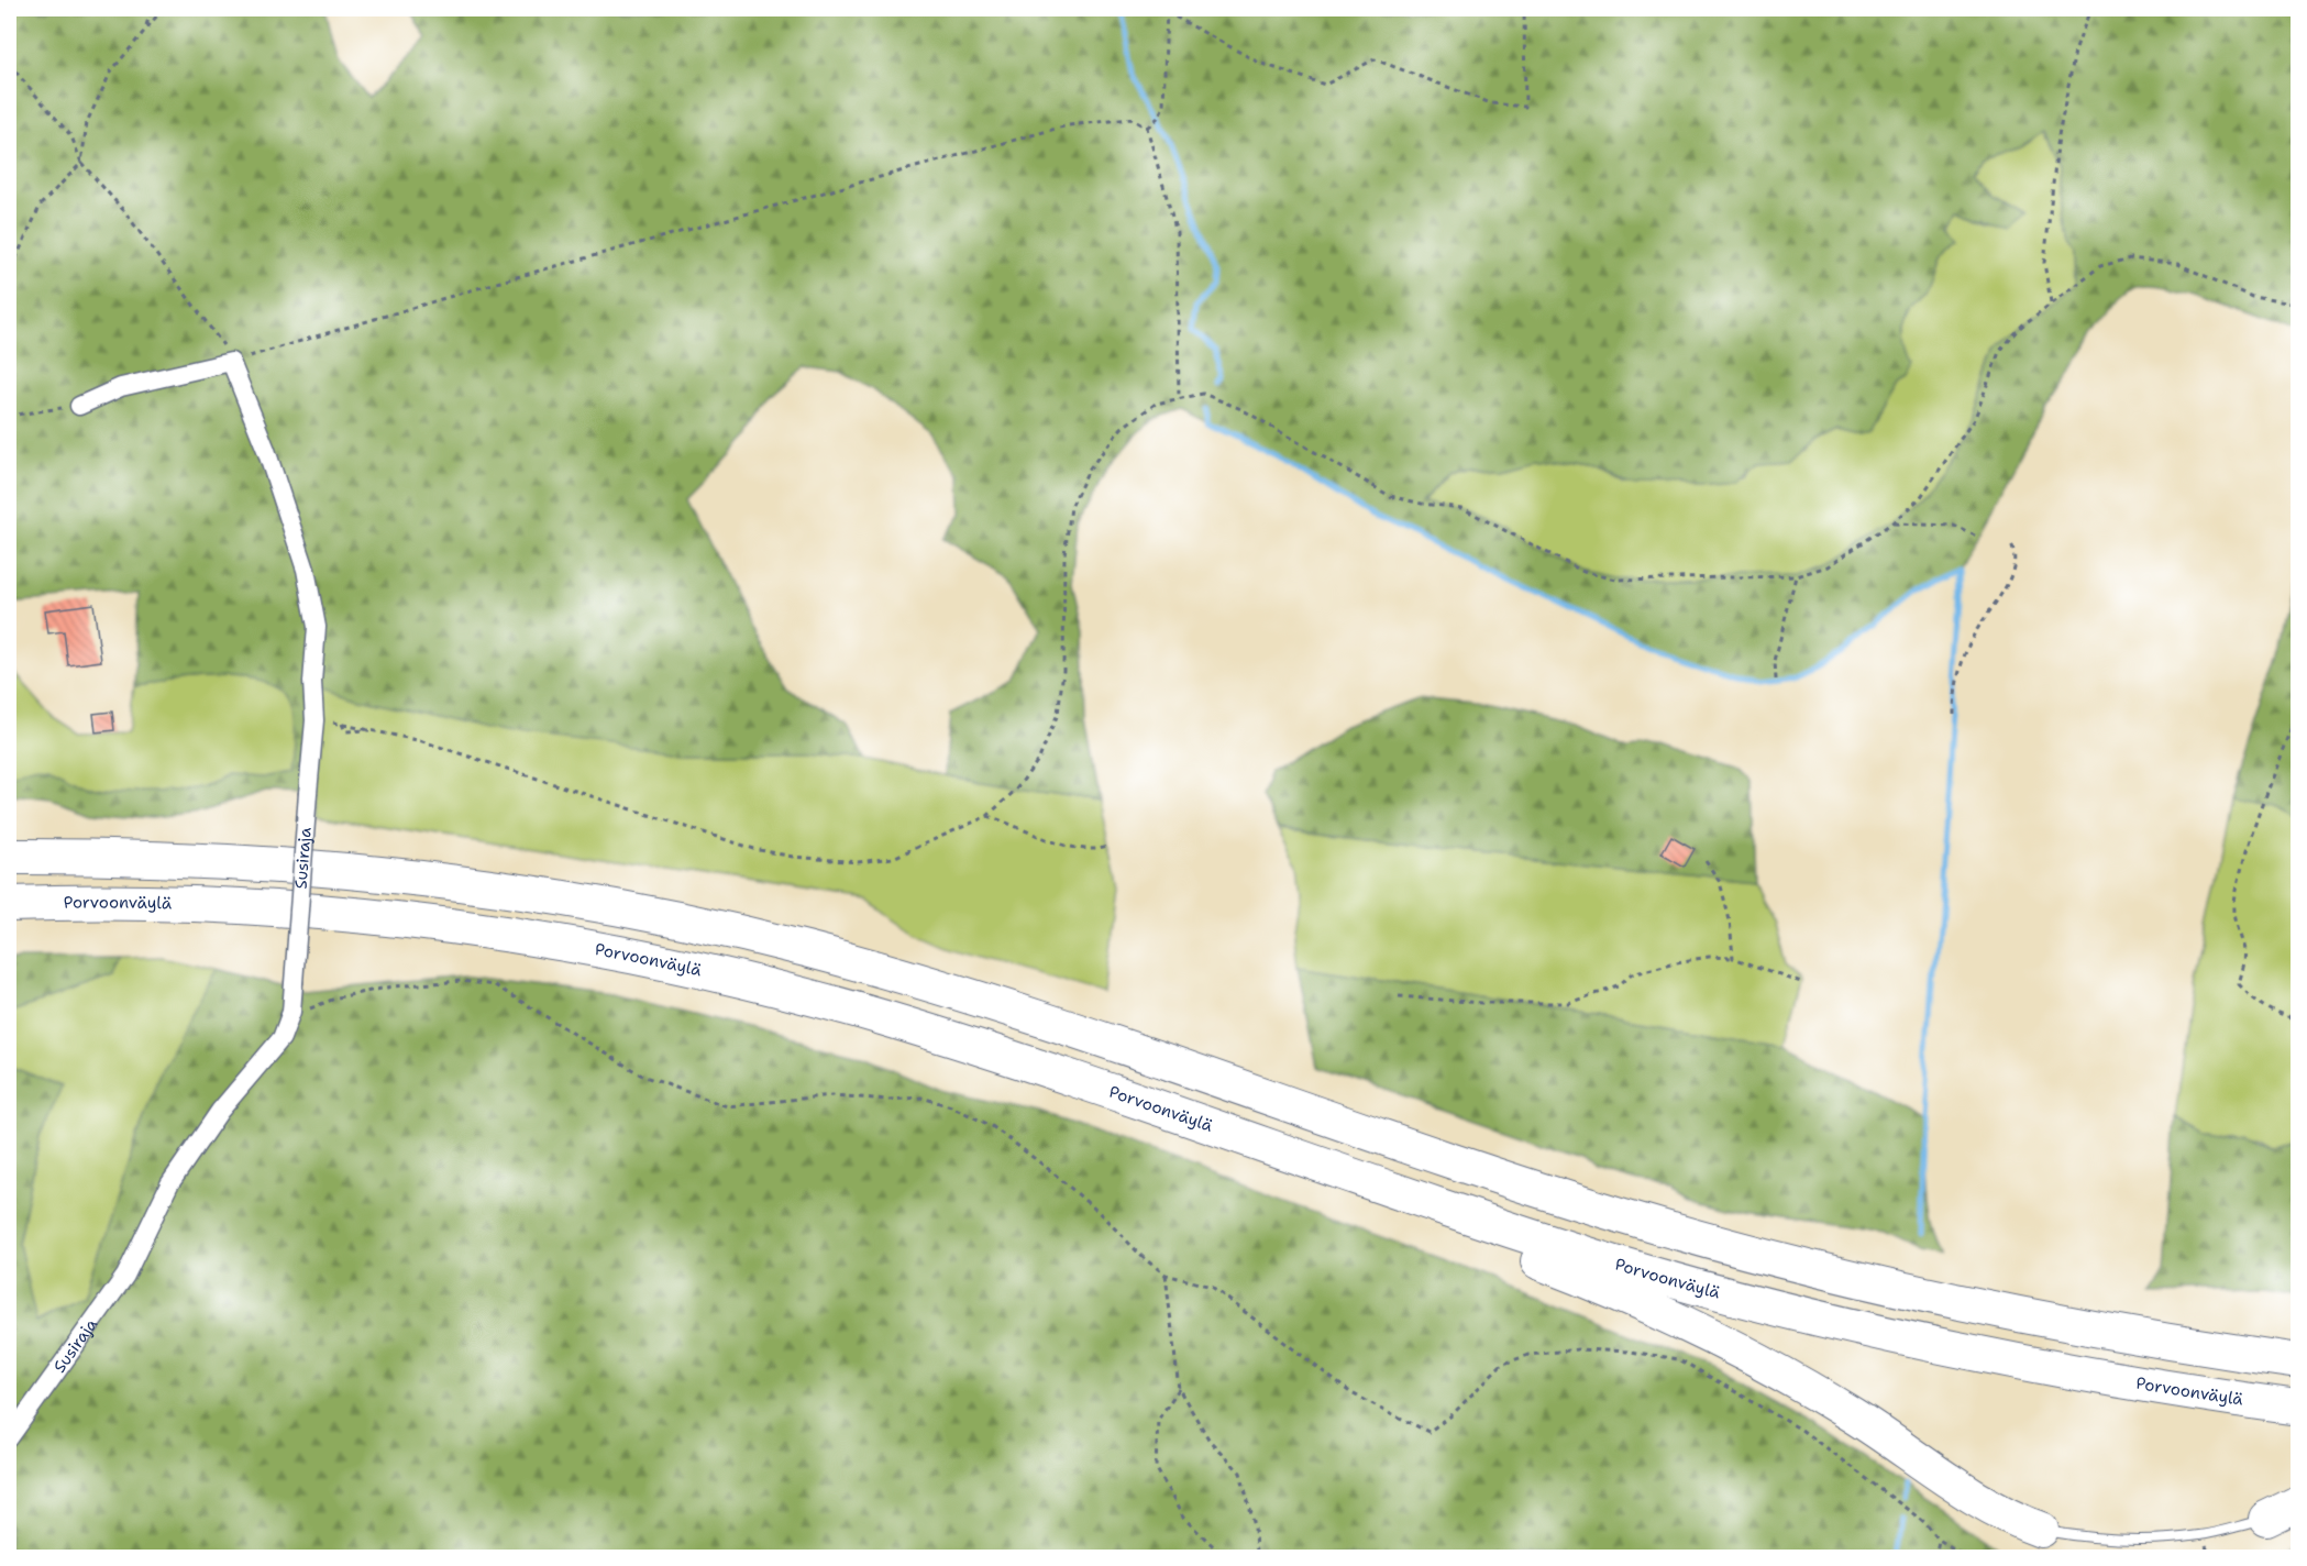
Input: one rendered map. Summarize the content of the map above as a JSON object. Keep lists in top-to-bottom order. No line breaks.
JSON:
{"streets":{"highway":["Porvoonväylä"],"street":["Susiraja"]}}
